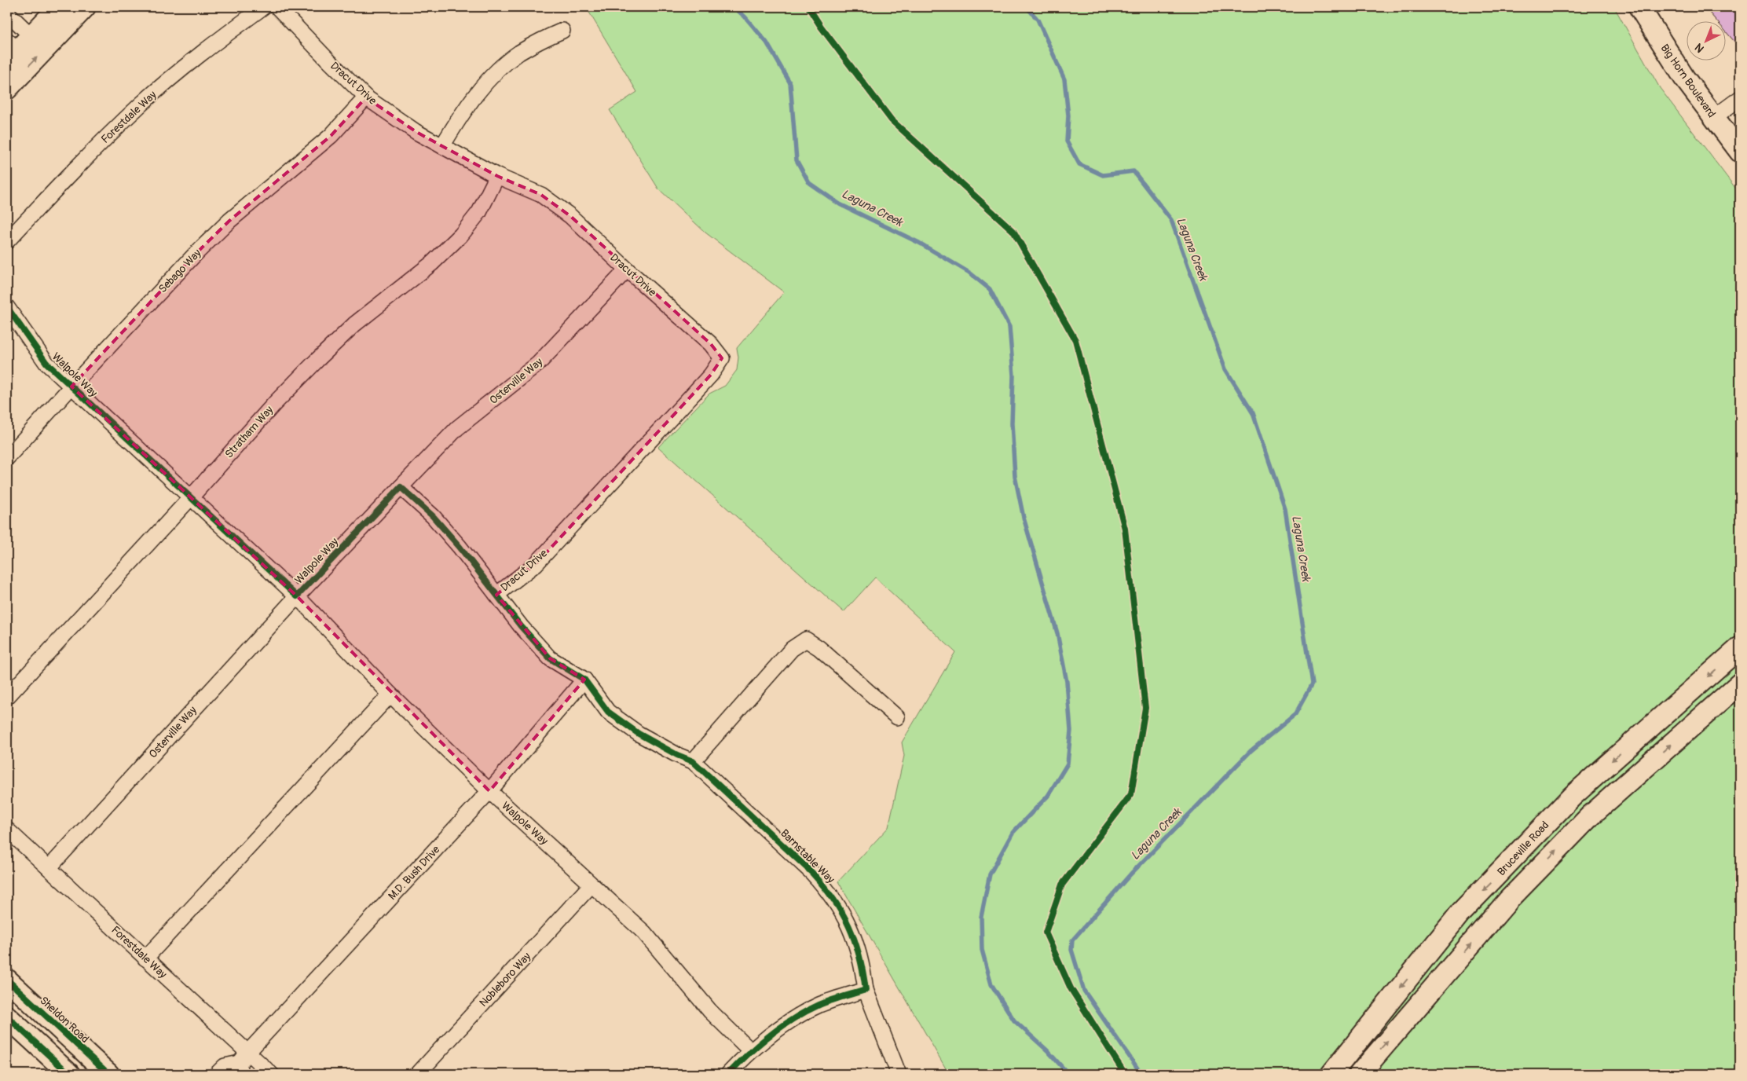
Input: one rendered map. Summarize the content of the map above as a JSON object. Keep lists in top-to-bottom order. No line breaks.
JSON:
{"streets":{"main road":["Big Horn Boulevard","Bruceville Road","Sheldon Road"],"street":["Dracut Drive","Forestdale Way","Sebago Way","Walpole Way","Osterville Way","Stratham Way","Barnstable Way","M.D. Bush Drive","Nobleboro Way"]},"crossings":[["Dracut Drive","Sebago Way"],["Dracut Drive","Osterville Way"],["Dracut Drive","Stratham Way"],["Forestdale Way","Osterville Way"],["Forestdale Way","M.D. Bush Drive"],["Sebago Way","Walpole Way"],["Walpole Way","Osterville Way"],["Walpole Way","Stratham Way"],["Walpole Way","M.D. Bush Drive"],["Walpole Way","Nobleboro Way"],["Barnstable Way","M.D. Bush Drive"]],"water":["Laguna Creek"],"north":"bottom left"}
